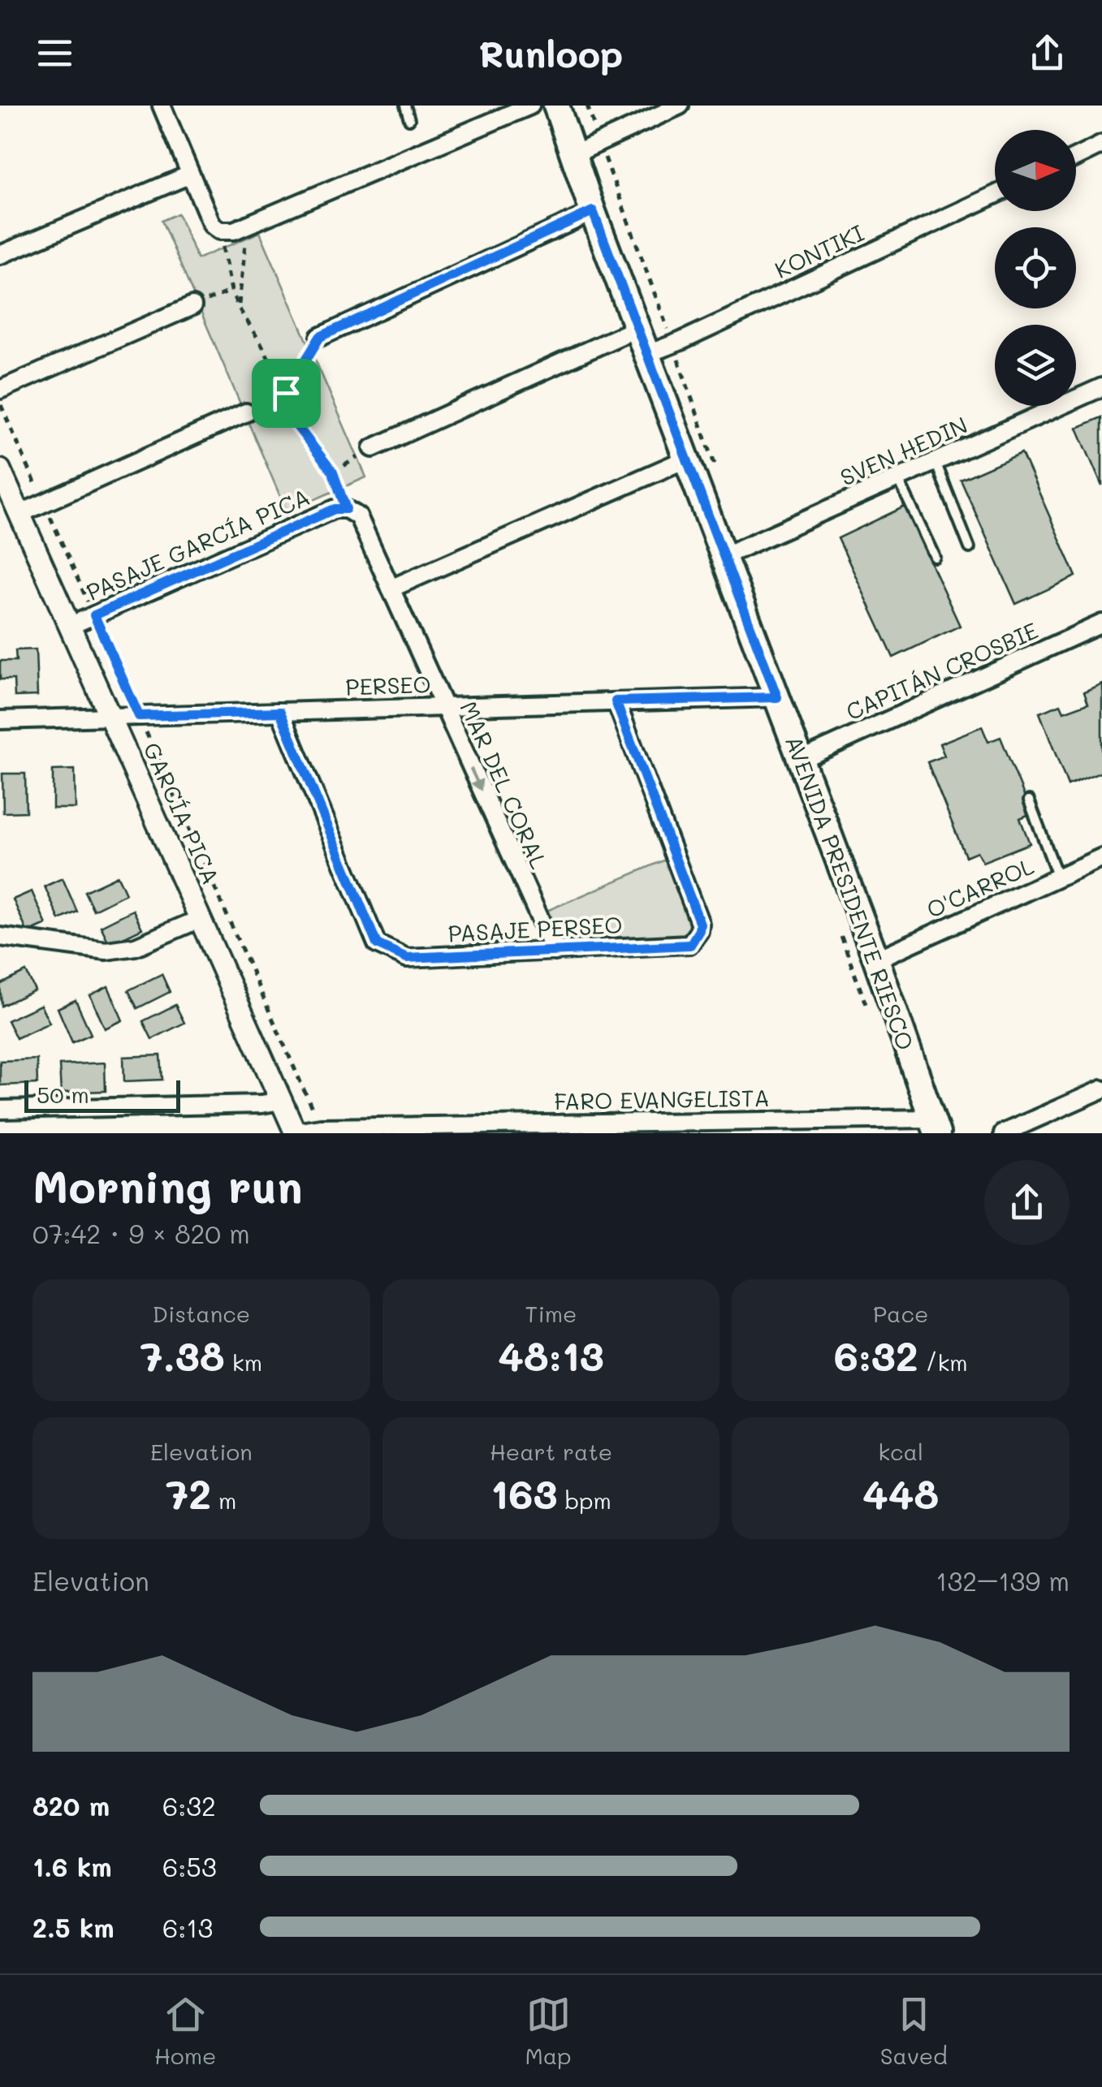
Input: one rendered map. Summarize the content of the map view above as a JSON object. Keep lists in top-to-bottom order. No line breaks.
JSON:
{"streets":{"main road":["AVENIDA PRESIDENTE RIESCO"],"street":["KONTIKI","SVEN HEDIN","PASAJE GARCÍA PICA","CAPITÁN CROSBIE","PERSEO","MAR DEL CORAL","GARCÍA PICA","O'CARROL","PASAJE PERSEO","FARO EVANGELISTA"]},"crossings":[["KONTIKI","AVENIDA PRESIDENTE RIESCO"],["SVEN HEDIN","AVENIDA PRESIDENTE RIESCO"],["PASAJE GARCÍA PICA","MAR DEL CORAL"],["PASAJE GARCÍA PICA","GARCÍA PICA"],["CAPITÁN CROSBIE","AVENIDA PRESIDENTE RIESCO"],["PERSEO","MAR DEL CORAL"],["PERSEO","GARCÍA PICA"],["PERSEO","AVENIDA PRESIDENTE RIESCO"],["PERSEO","PASAJE PERSEO"],["MAR DEL CORAL","PASAJE PERSEO"],["GARCÍA PICA","FARO EVANGELISTA"],["O'CARROL","AVENIDA PRESIDENTE RIESCO"],["AVENIDA PRESIDENTE RIESCO","FARO EVANGELISTA"]],"one_way":["MAR DEL CORAL"],"scale_bar":"50 m","north":"right","page":{"header":"Runloop","scale":"50 m","heading":["Morning run","07:42 · 9 × 820 m"],"stats":[["Distance","7.38 km"],["Time","48:13"],["Pace","6:32 /km"],["Elevation","72 m"],["Heart rate","163 bpm"],["kcal","448"]],"chart":["Elevation","132–139 m"],"list":[{"name":"820 m","note":"6:32"},{"name":"1.6 km","note":"6:53"},{"name":"2.5 km","note":"6:13"}],"tabs":["Home","Map","Saved"]}}
